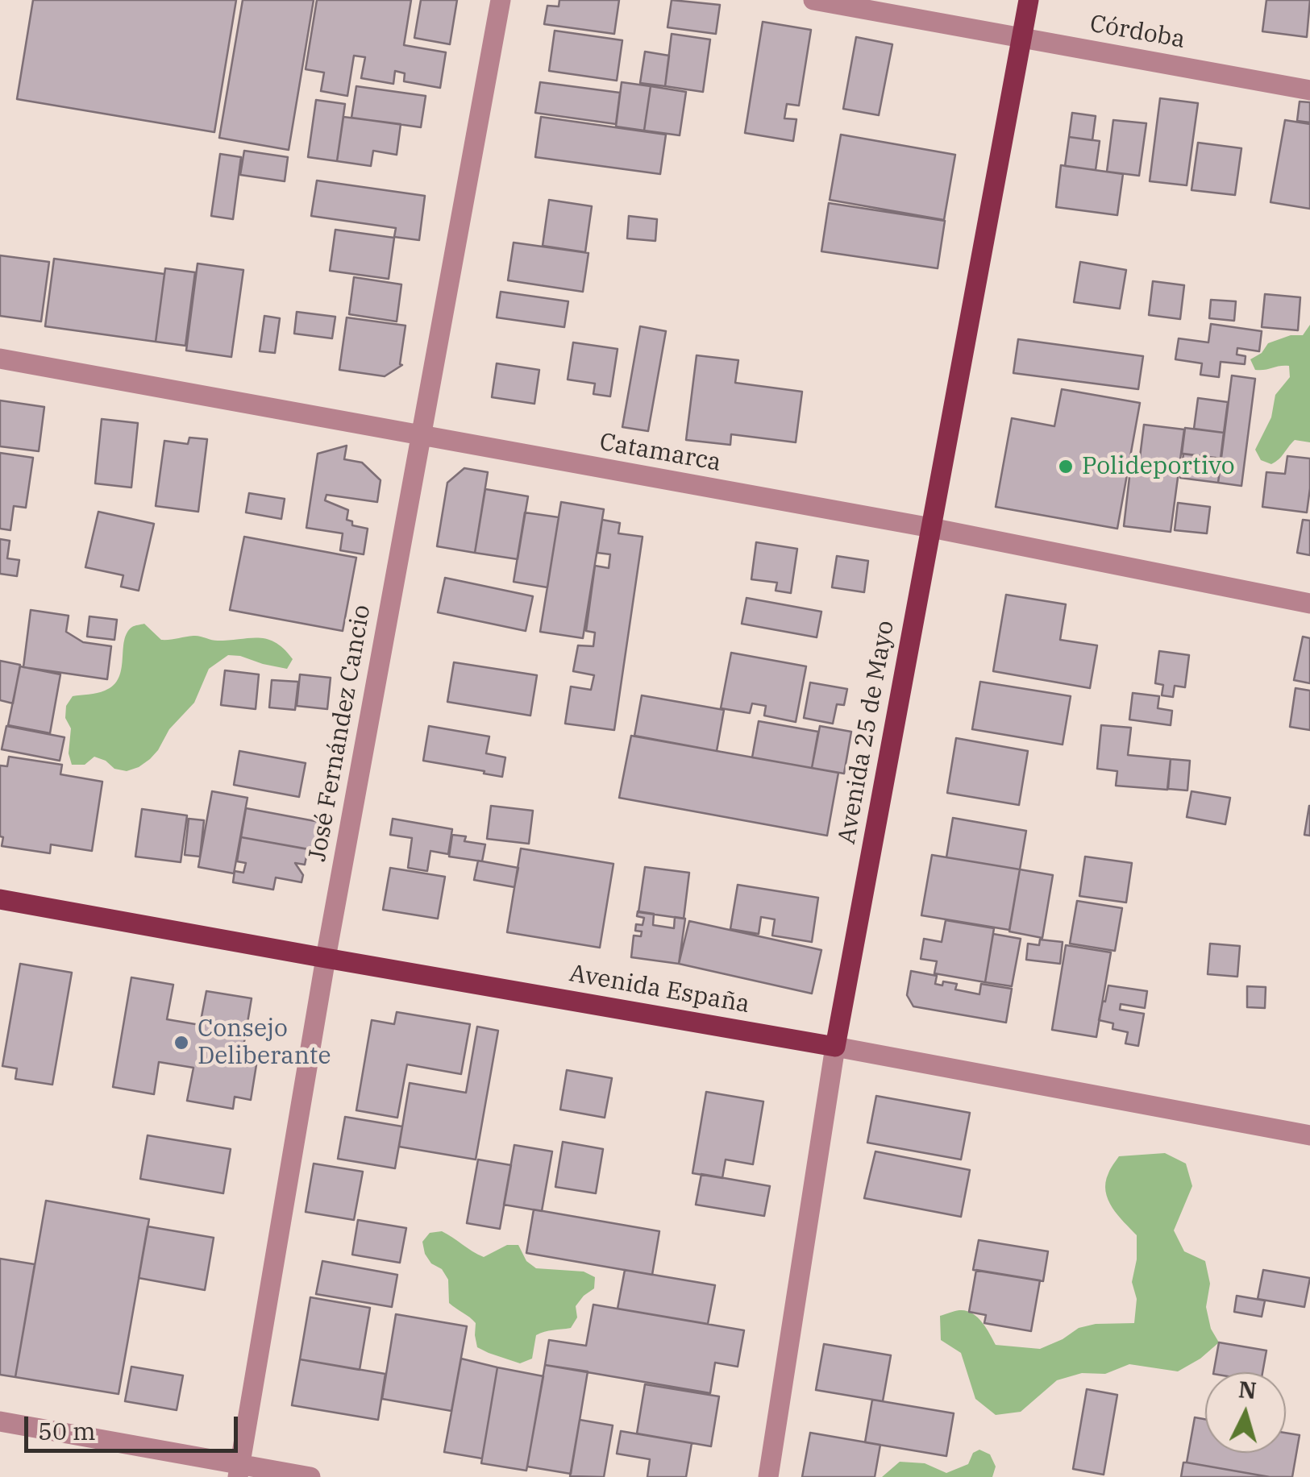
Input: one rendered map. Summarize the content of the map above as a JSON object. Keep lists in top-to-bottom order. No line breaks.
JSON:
{"streets":{"main road":["Avenida 25 de Mayo","Avenida España"],"street":["Córdoba","Catamarca","José Fernández Cancio"]},"crossings":[["Córdoba","Avenida 25 de Mayo"],["Catamarca","Avenida 25 de Mayo"],["Catamarca","José Fernández Cancio"],["Avenida 25 de Mayo","Avenida España"],["José Fernández Cancio","Avenida España"]],"places":["Polideportivo","Consejo Deliberante"],"scale_bar":"50 m","north":"top"}
